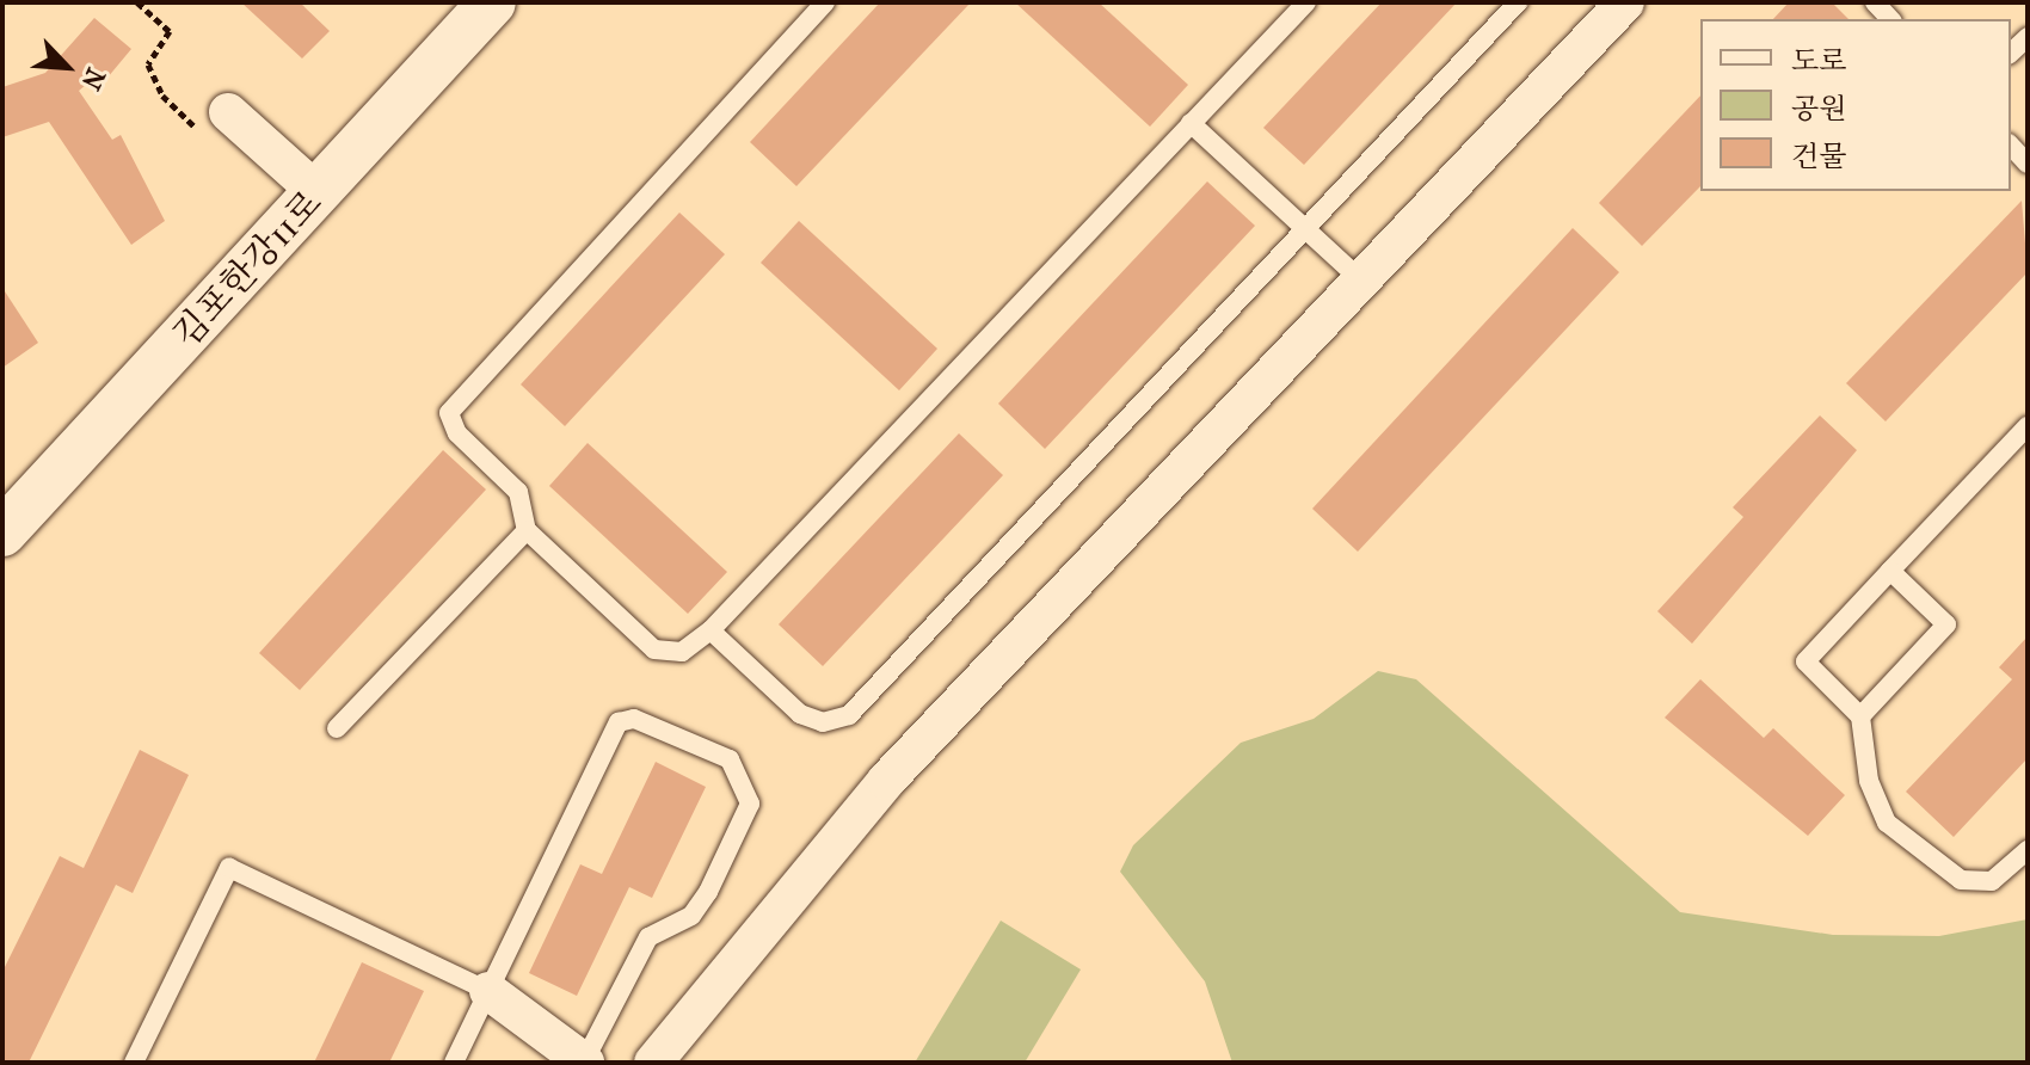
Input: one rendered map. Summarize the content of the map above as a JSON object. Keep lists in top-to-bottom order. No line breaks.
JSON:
{"streets":{"street":["김포한강11로"]},"legend":["도로","공원","건물"],"north":"bottom right"}
